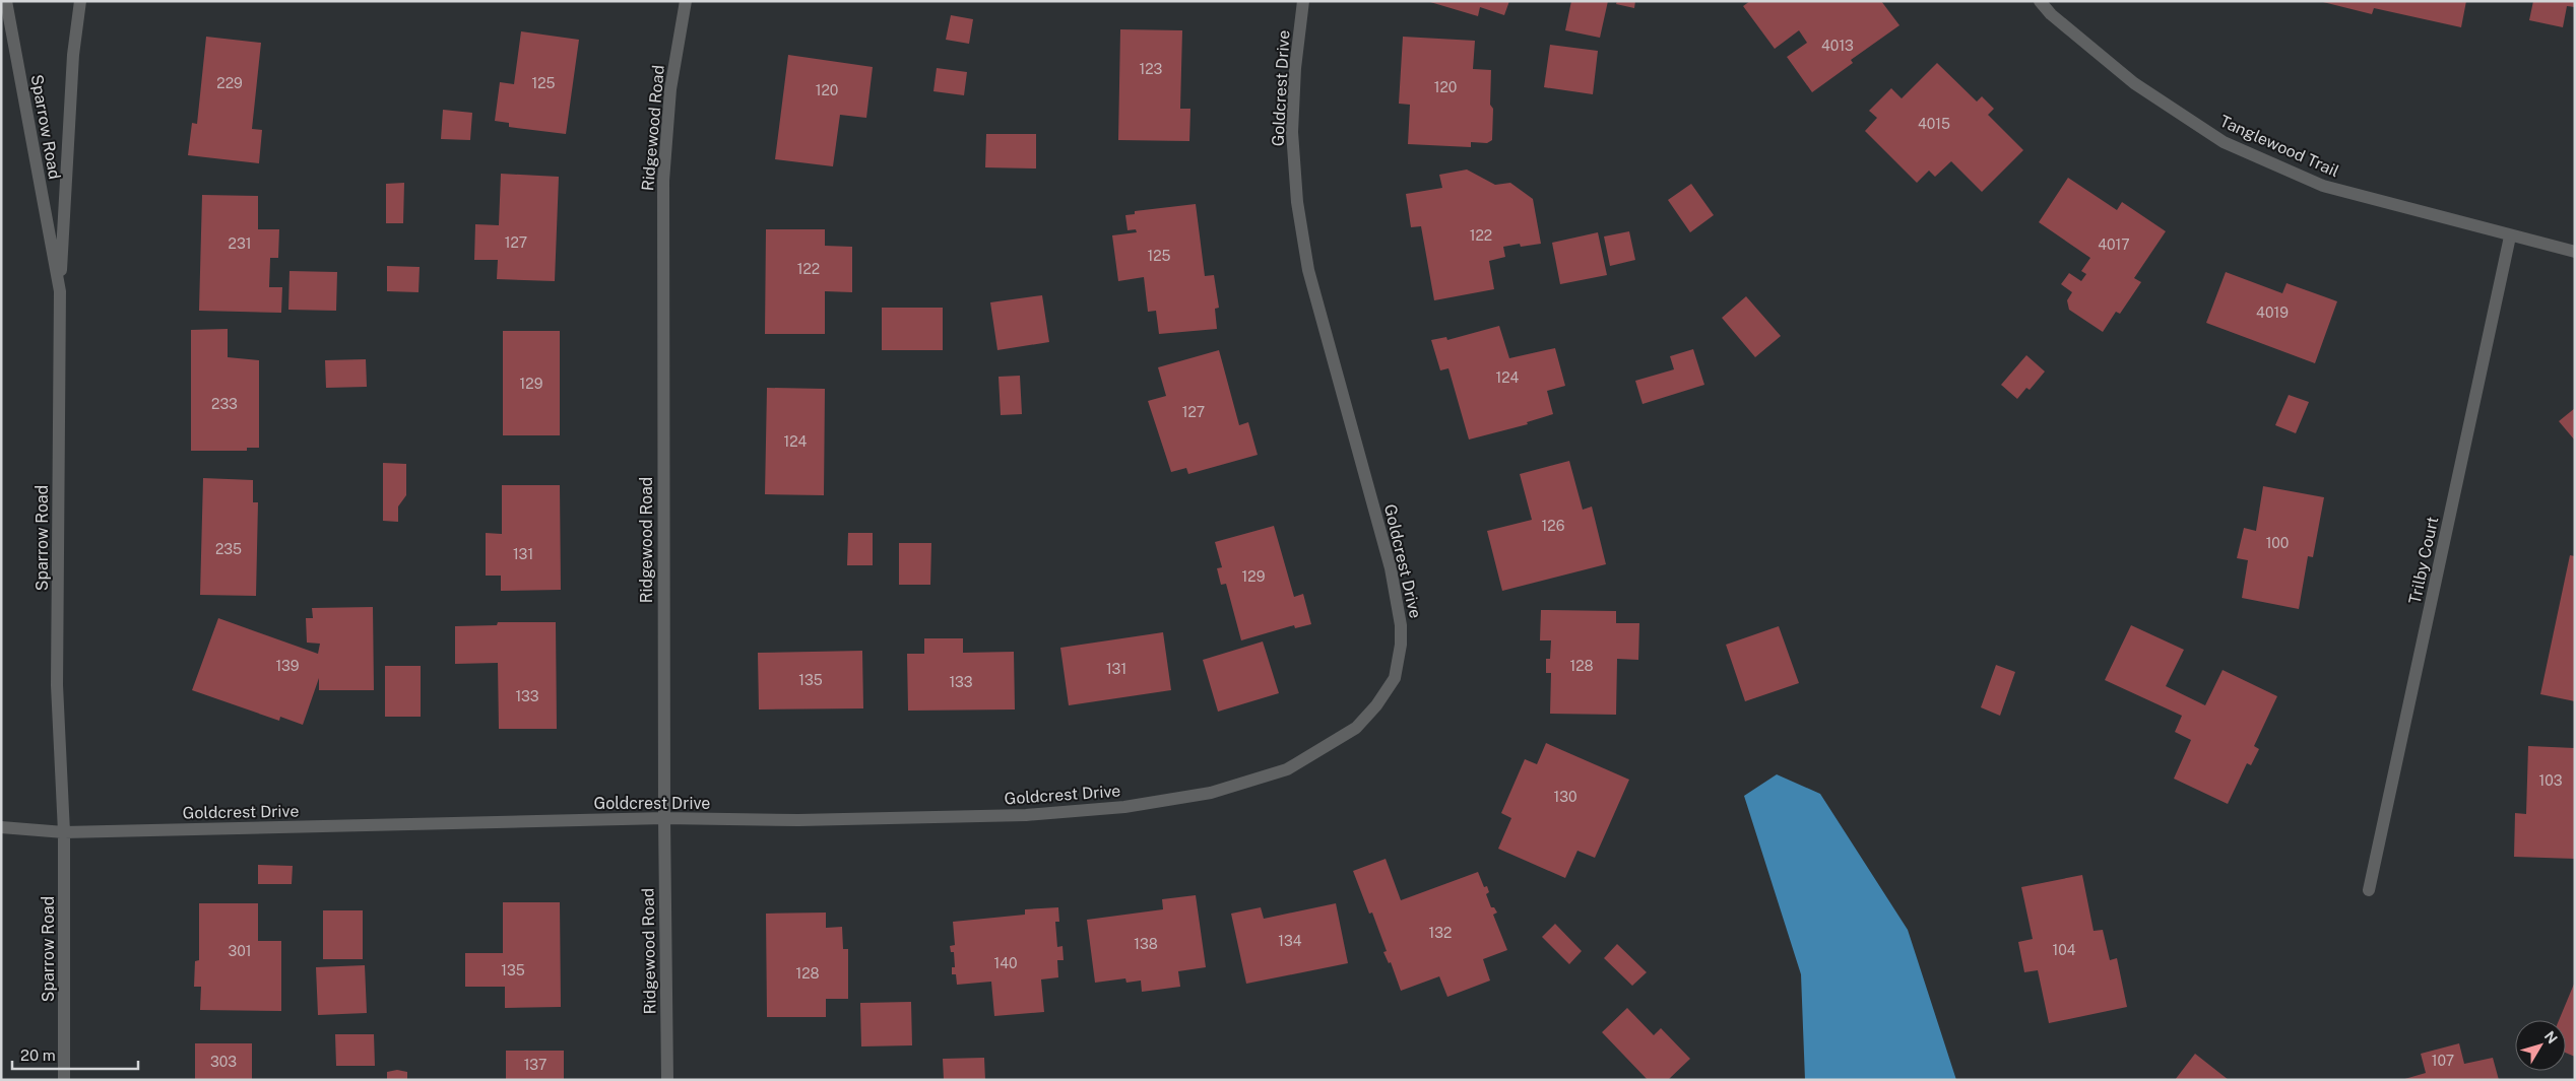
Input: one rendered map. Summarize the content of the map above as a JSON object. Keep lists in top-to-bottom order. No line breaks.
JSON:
{"streets":{"street":["Goldcrest Drive","Sparrow Road","Ridgewood Road","Tanglewood Trail","Trilby Court"]},"crossings":[["Goldcrest Drive","Sparrow Road"],["Goldcrest Drive","Ridgewood Road"],["Tanglewood Trail","Trilby Court"]],"house_numbers":["4013","123","229","125","120","120","4015","122","127","231","4017","125","122","4019","124","129","233","127","124","126","100","235","131","129","139","128","131","135","133","133","103","130","132","134","138","104","301","140","135","128","107","303","137"],"scale_bar":"20 m","north":"top right"}
